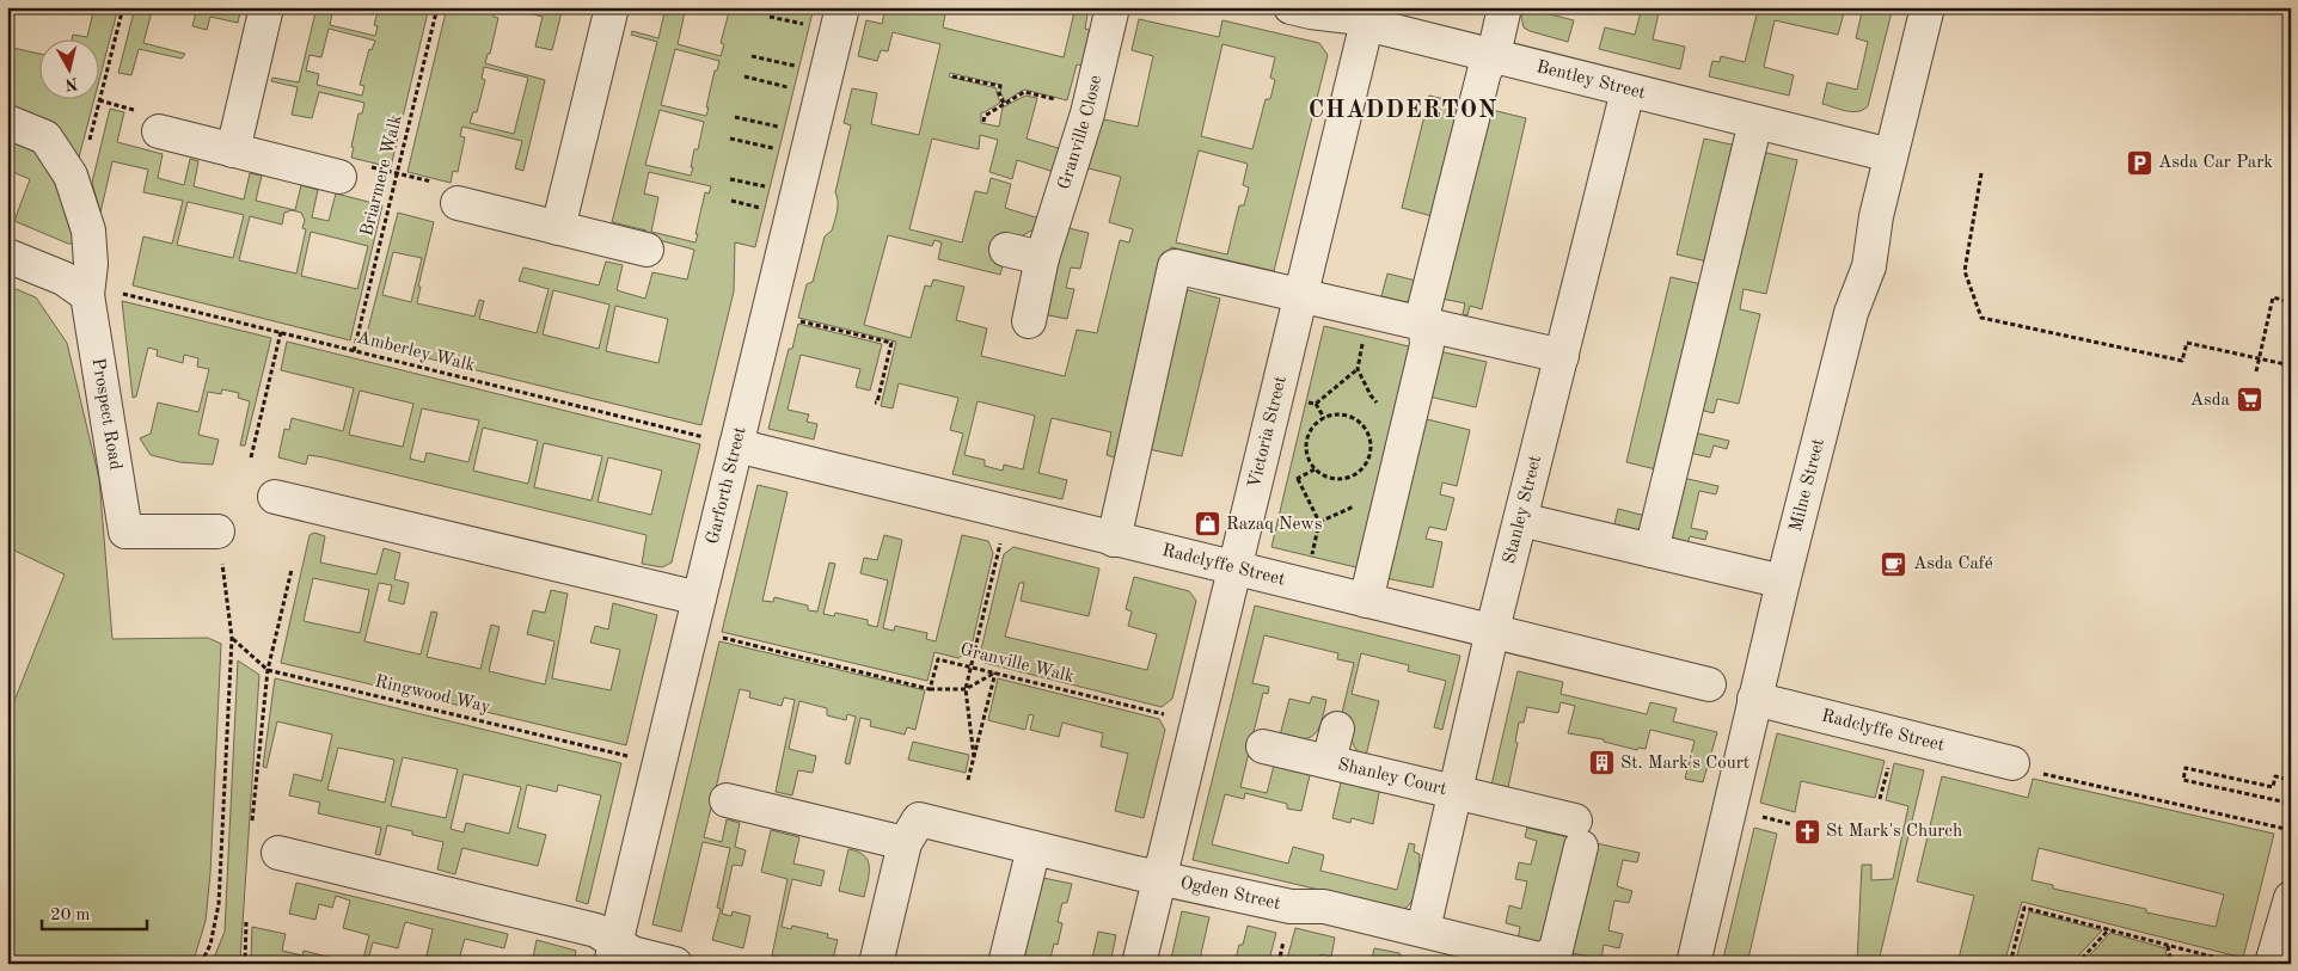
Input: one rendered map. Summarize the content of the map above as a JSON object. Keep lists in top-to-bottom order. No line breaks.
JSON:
{"streets":{"street":["Bentley Street","Granville Close","Prospect Road","Victoria Street","Milne Street","Garforth Street","Stanley Street","Radclyffe Street","Shanley Court","Ogden Street"],"path":["Briarmere Walk","Amberley Walk","Granville Walk","Ringwood Way"]},"crossings":[["Bentley Street","Victoria Street"],["Bentley Street","Milne Street"],["Bentley Street","Stanley Street"],["Briarmere Walk","Amberley Walk"],["Amberley Walk","Prospect Road"],["Amberley Walk","Garforth Street"],["Amberley Walk","Radclyffe Street"],["Victoria Street","Radclyffe Street"],["Victoria Street","Granville Walk"],["Victoria Street","Ogden Street"],["Milne Street","Radclyffe Street"],["Garforth Street","Radclyffe Street"],["Stanley Street","Radclyffe Street"],["Stanley Street","Shanley Court"],["Stanley Street","Ogden Street"],["Shanley Court","Ogden Street"]],"districts":["CHADDERTON"],"places":{"parking":["Asda Car Park"],"supermarket":["Asda"],"shop":["Razaq News"],"cafe":["Asda Café"],"building":["St. Mark's Court"],"church":["St Mark's Church"]},"scale_bar":"20 m","north":"bottom"}
